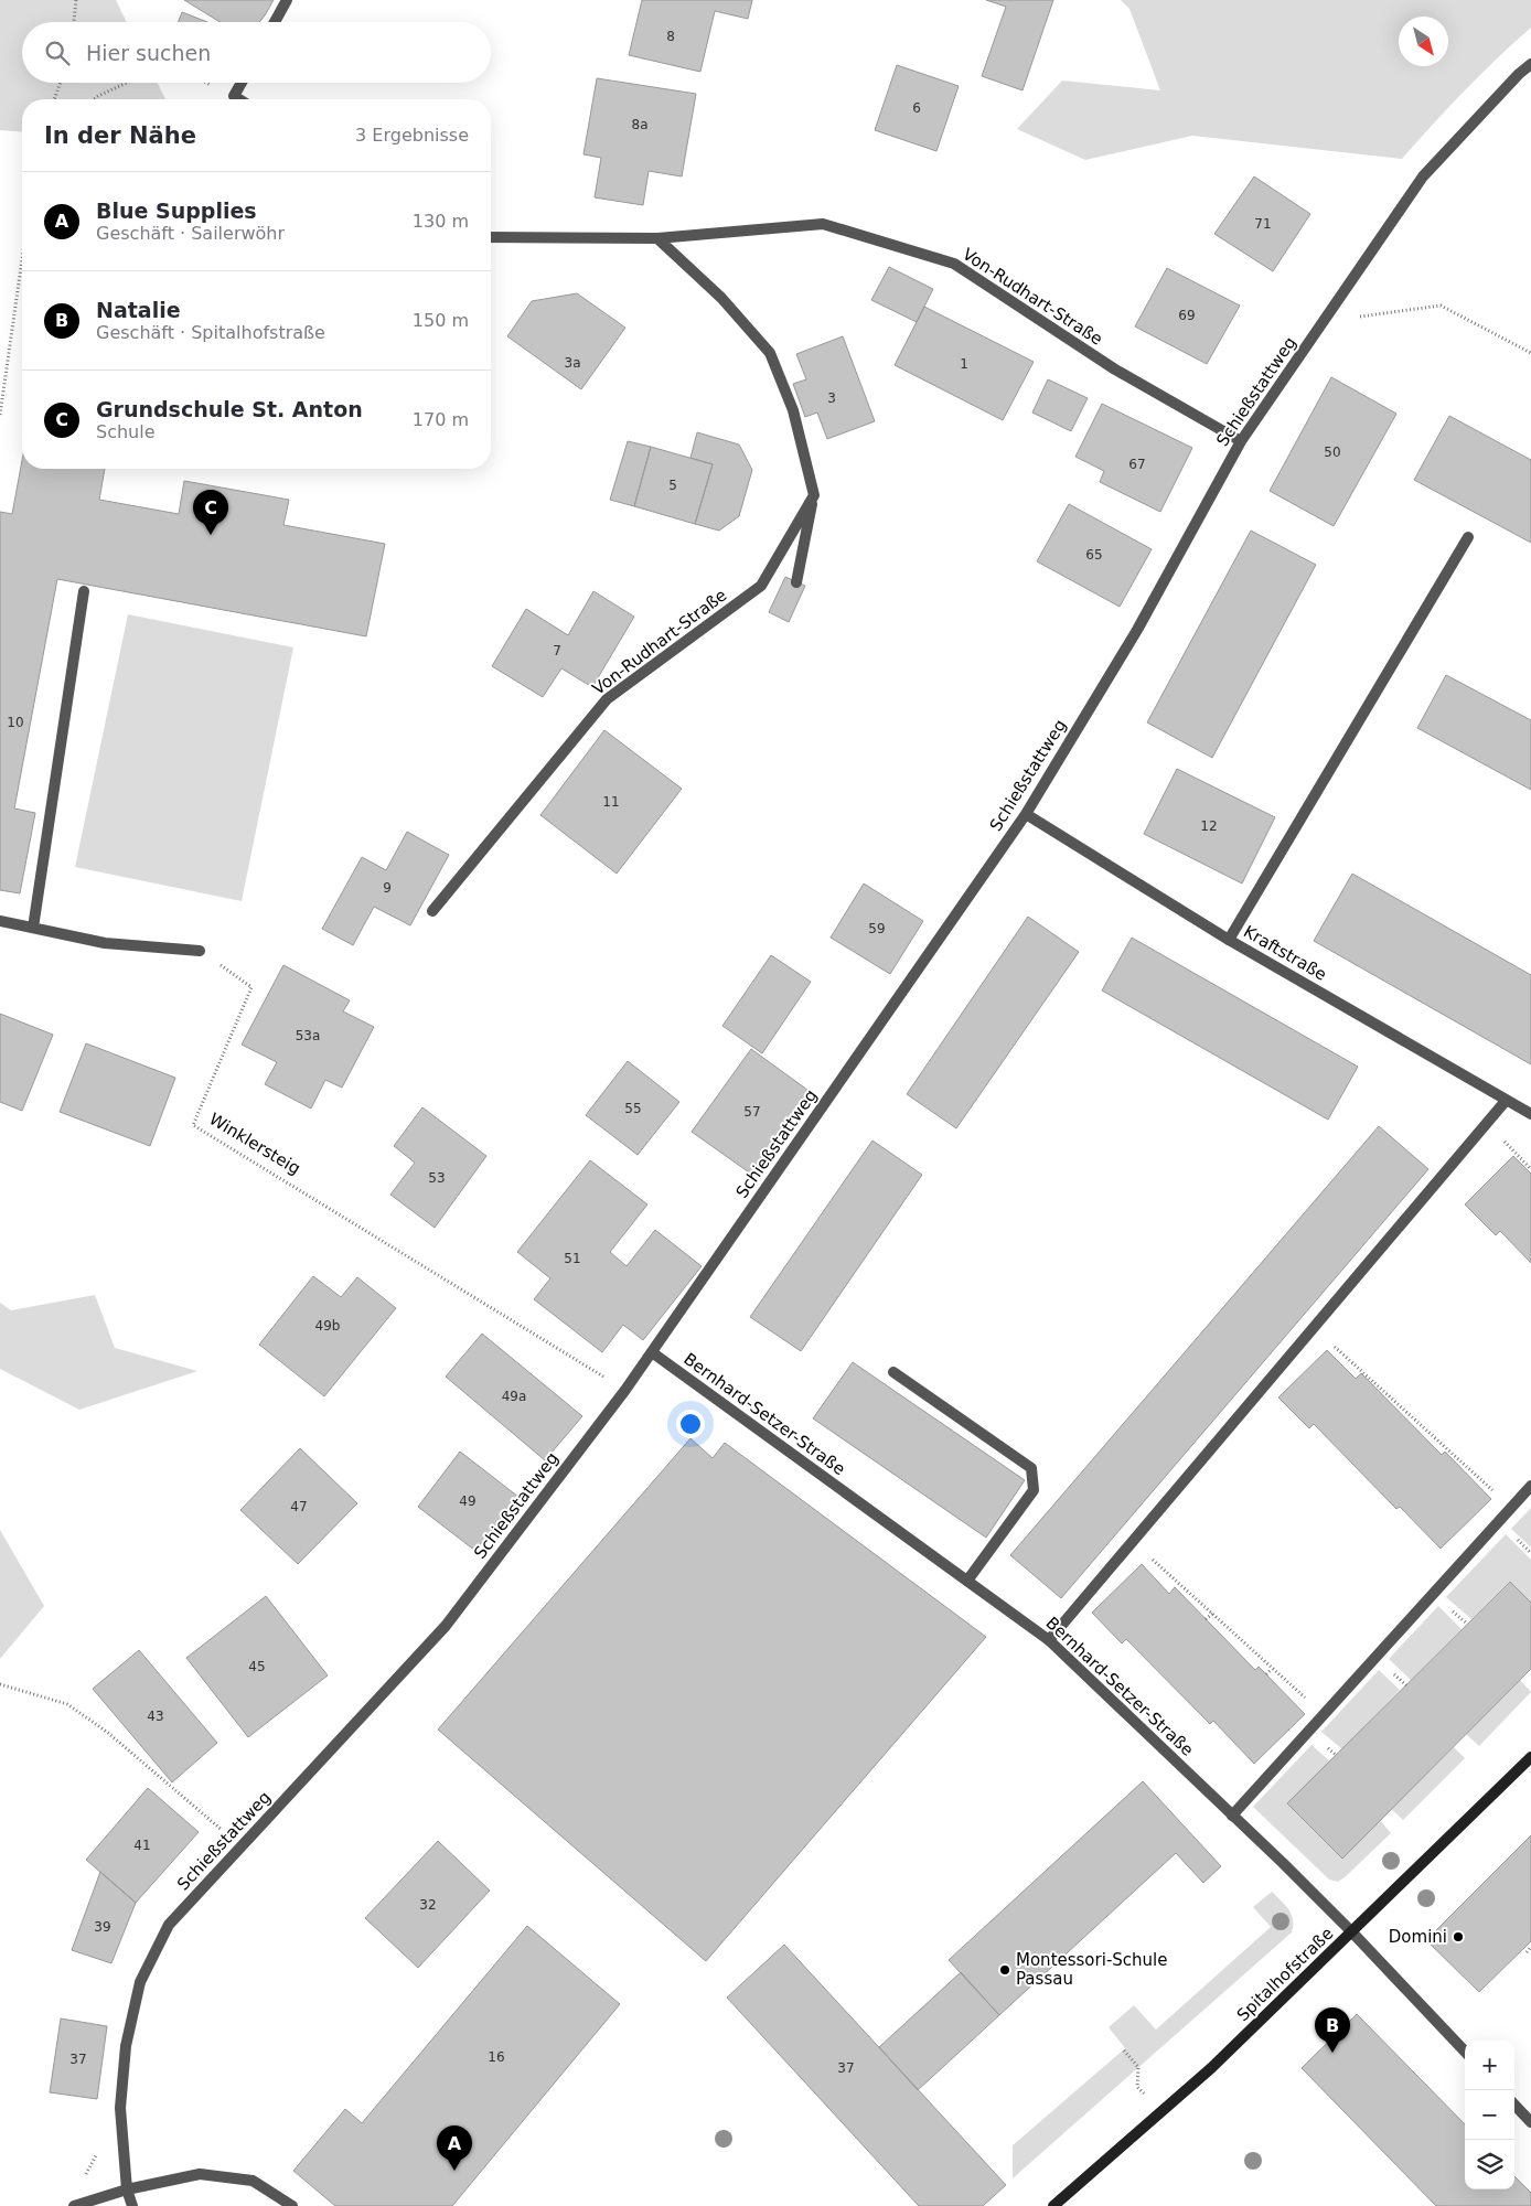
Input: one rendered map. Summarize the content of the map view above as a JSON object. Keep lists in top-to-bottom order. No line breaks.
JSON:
{"streets":{"street":["Von-Rudhart-Straße","Schießstattweg","Kraftstraße","Bernhard-Setzer-Straße","Spitalhofstraße"],"path":["Winklersteig"]},"crossings":[["Von-Rudhart-Straße","Schießstattweg"],["Schießstattweg","Kraftstraße"],["Schießstattweg","Winklersteig"],["Schießstattweg","Bernhard-Setzer-Straße"],["Bernhard-Setzer-Straße","Spitalhofstraße"]],"places":["Domini","Montessori-Schule Passau"],"house_numbers":["8","6","8a","71","69","3a","1","3","50","67","5","65","7","10","11","12","9","59","53a","55","57","53","51","49b","49a","49","47","45","43","41","32","39","16","37","37"],"north":"bottom right","page":{"search":"Hier suchen","heading":["In der Nähe","3 Ergebnisse"],"list":[{"mark":"A","name":"Blue Supplies","note":"Geschäft · Sailerwöhr","value":"130 m"},{"mark":"B","name":"Natalie","note":"Geschäft · Spitalhofstraße","value":"150 m"},{"mark":"C","name":"Grundschule St. Anton","note":"Schule","value":"170 m"}],"pins":["C","B","A"],"map_buttons":["+","−"]}}
